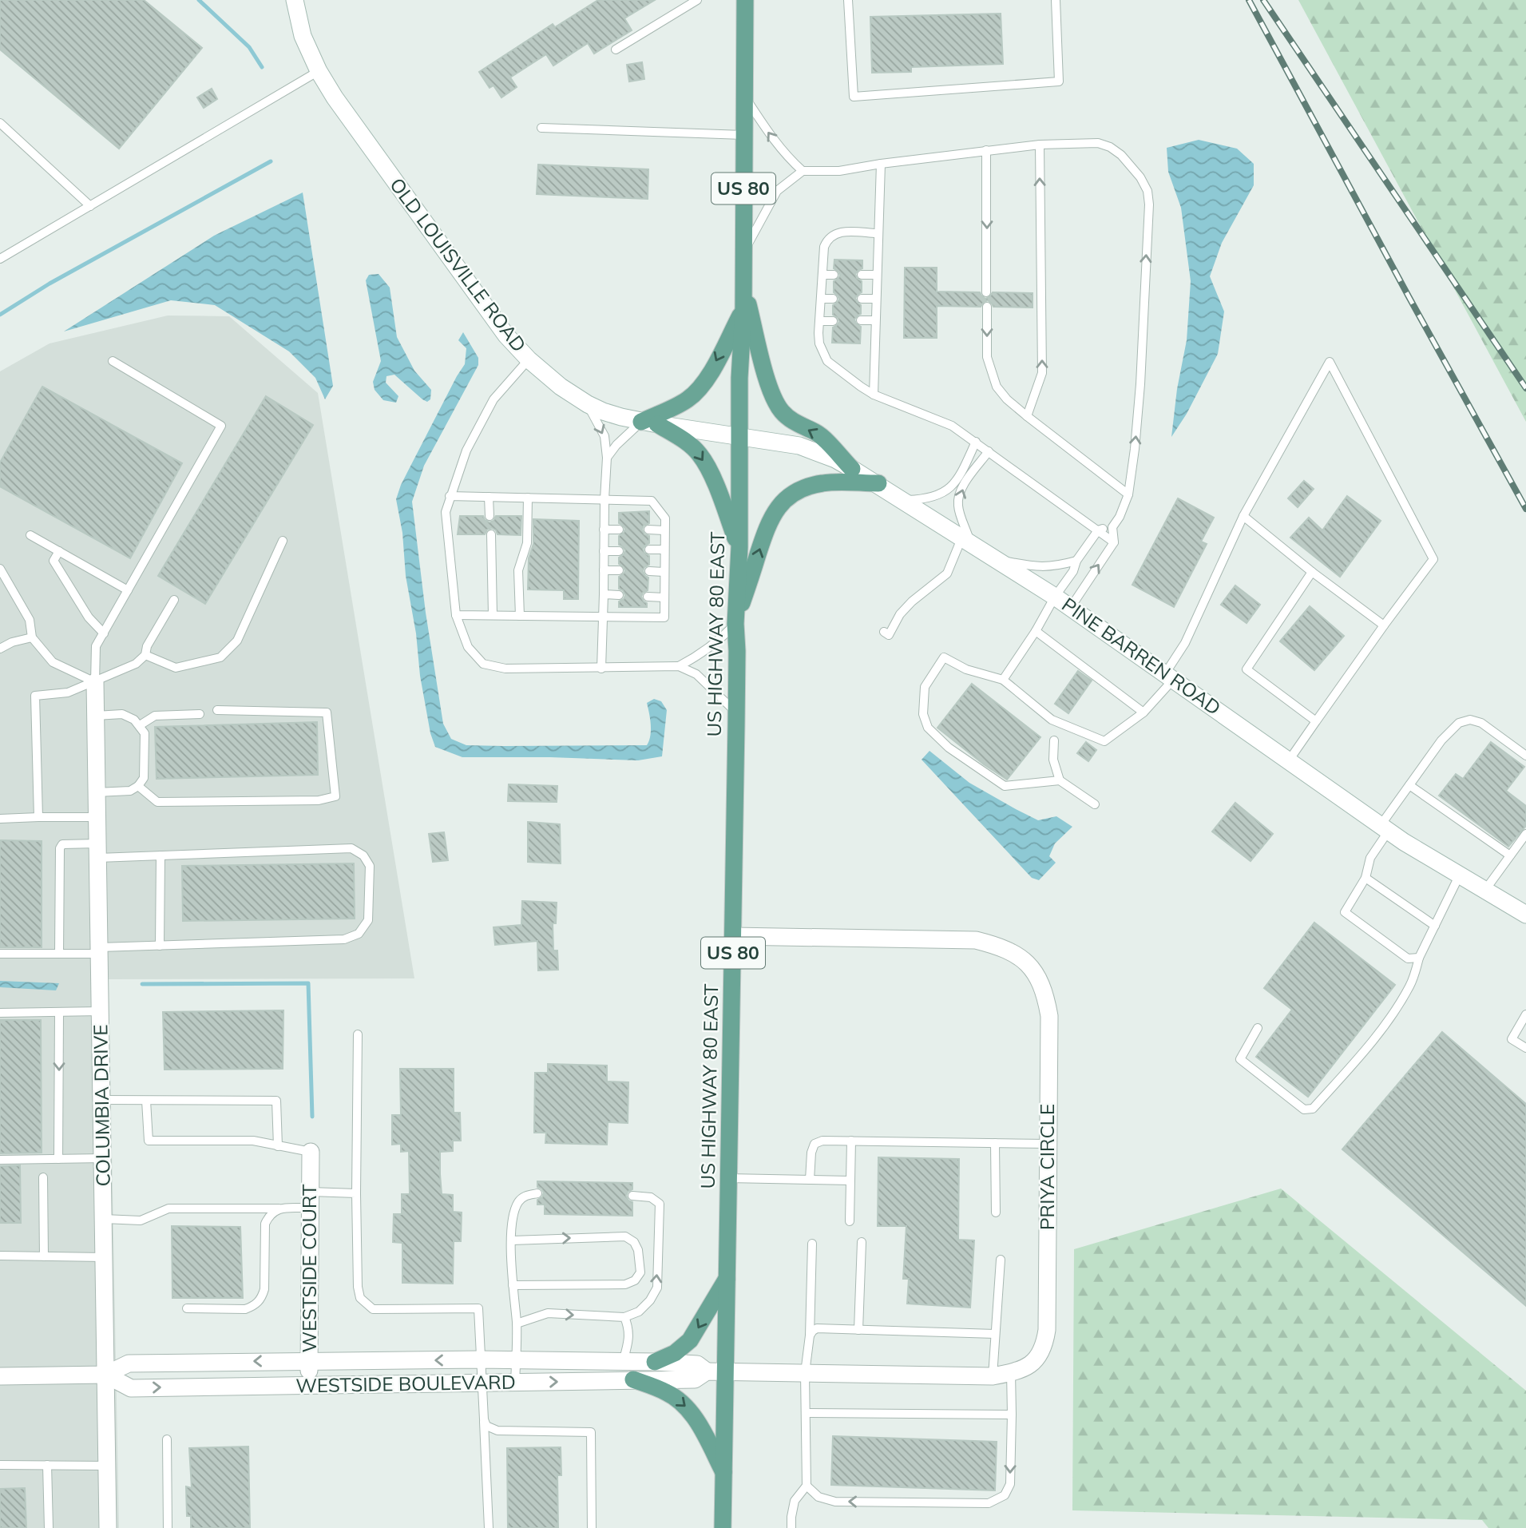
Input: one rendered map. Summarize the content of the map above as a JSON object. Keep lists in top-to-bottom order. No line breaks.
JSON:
{"streets":{"main road":["US 80","US HIGHWAY 80 EAST"],"street":["OLD LOUISVILLE ROAD","PINE BARREN ROAD","COLUMBIA DRIVE","PRIYA CIRCLE","WESTSIDE COURT","WESTSIDE BOULEVARD"]},"crossings":[["US 80","US HIGHWAY 80 EAST"],["OLD LOUISVILLE ROAD","US HIGHWAY 80 EAST"],["OLD LOUISVILLE ROAD","PINE BARREN ROAD"],["US HIGHWAY 80 EAST","PINE BARREN ROAD"],["US HIGHWAY 80 EAST","PRIYA CIRCLE"],["US HIGHWAY 80 EAST","WESTSIDE BOULEVARD"],["COLUMBIA DRIVE","WESTSIDE BOULEVARD"],["PRIYA CIRCLE","WESTSIDE BOULEVARD"],["WESTSIDE COURT","WESTSIDE BOULEVARD"]]}
